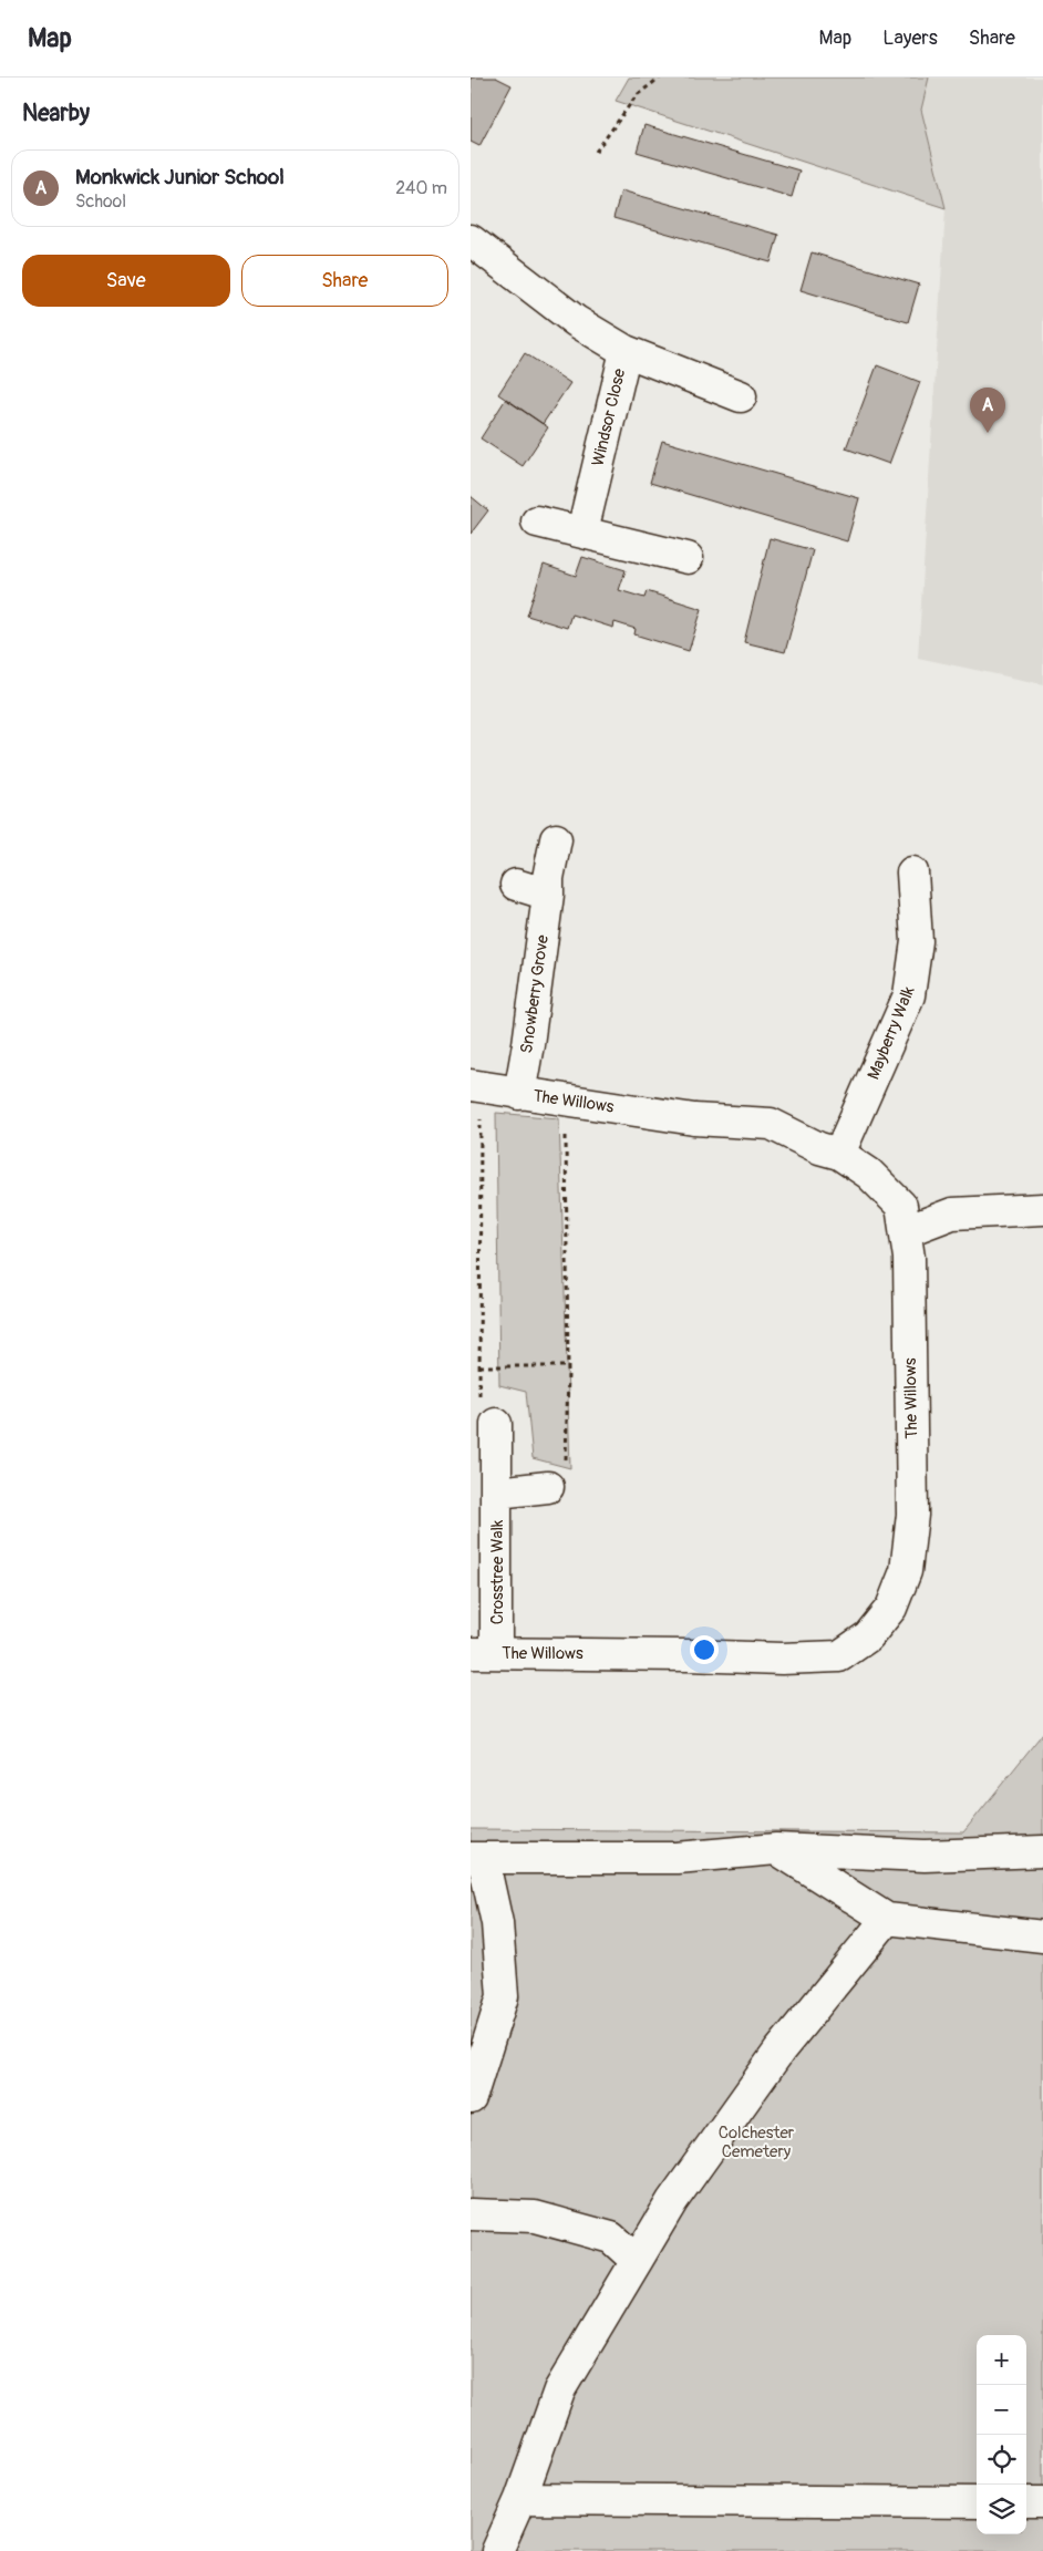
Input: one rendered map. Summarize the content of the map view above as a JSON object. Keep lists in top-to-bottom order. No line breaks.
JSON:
{"streets":{"street":["Windsor Close","Snowberry Grove","Mayberry Walk","The Willows","Crosstree Walk"]},"crossings":[["Snowberry Grove","The Willows"],["Mayberry Walk","The Willows"],["The Willows","Crosstree Walk"]],"parks":["Colchester Cemetery"],"page":{"header":"Map","nav":["Map","Layers","Share"],"heading":"Nearby","list":[{"mark":"A","name":"Monkwick Junior School","note":"School","value":"240 m"}],"buttons":["Save","Share"],"pins":"A","map_buttons":["+","−"]}}
